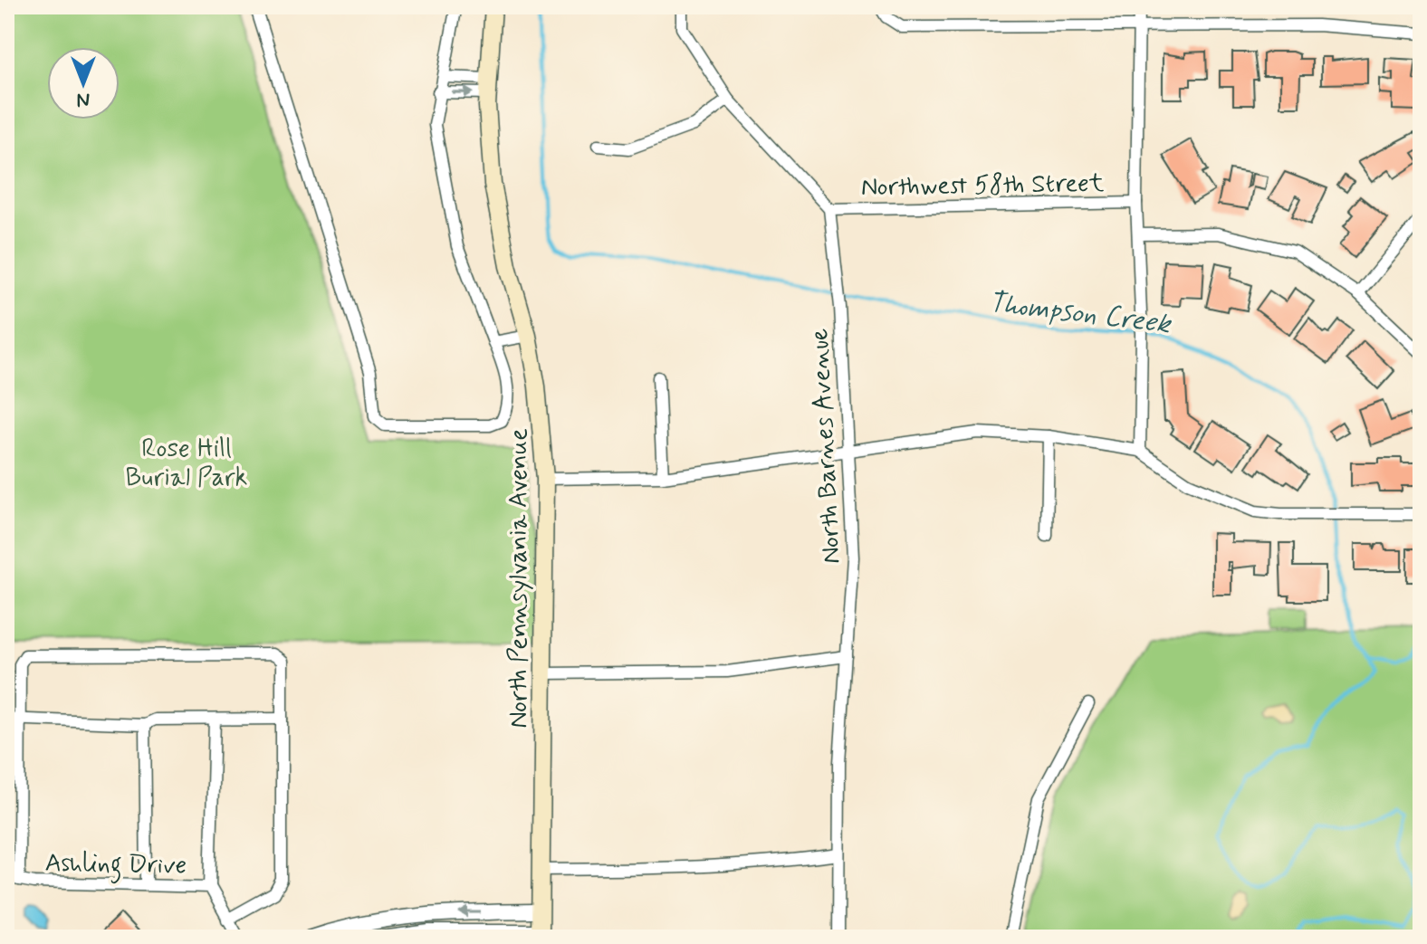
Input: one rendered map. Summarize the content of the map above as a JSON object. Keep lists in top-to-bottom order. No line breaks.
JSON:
{"streets":{"main road":["North Pennsylvania Avenue"],"street":["Northwest 58th Street","North Barnes Avenue","Ashling Drive"]},"crossings":[["Northwest 58th Street","North Barnes Avenue"]],"water":["Thompson Creek"],"parks":["Rose Hill Burial Park"],"north":"bottom"}
